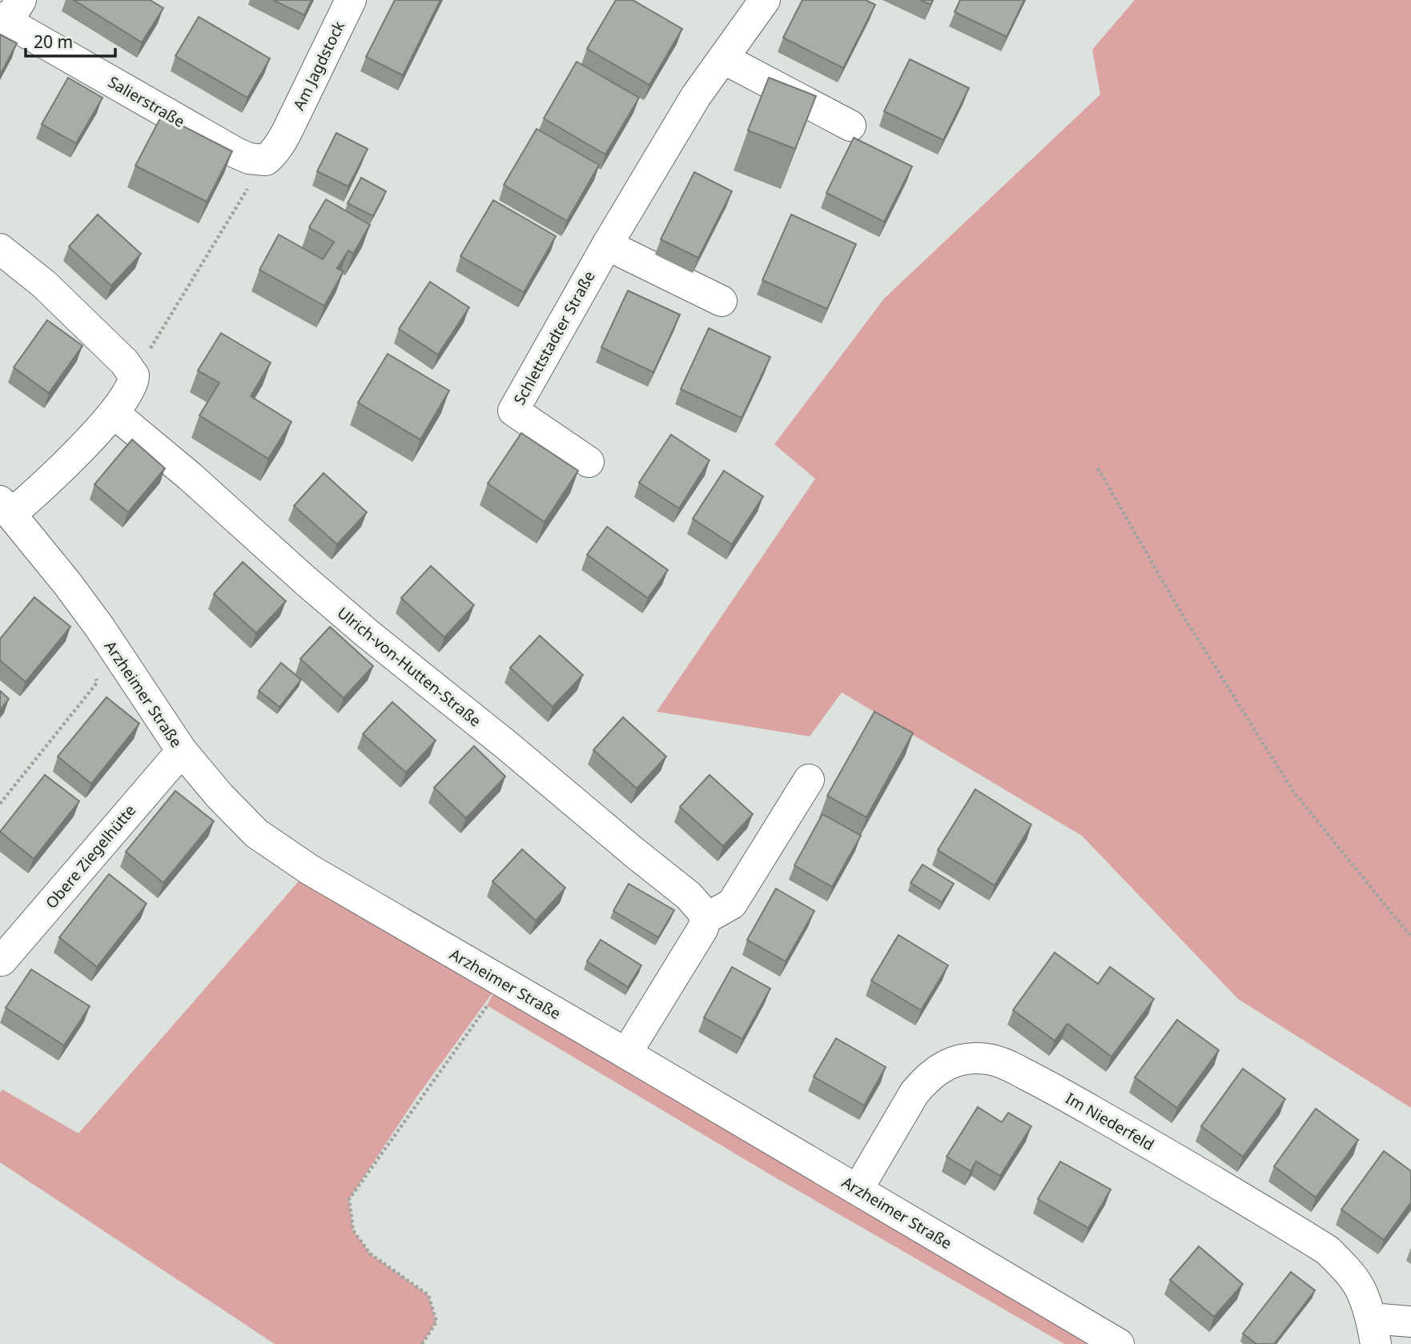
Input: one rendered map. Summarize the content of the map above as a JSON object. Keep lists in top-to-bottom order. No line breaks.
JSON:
{"streets":{"street":["Am Jagdstock","Salierstraße","Schlettstadter Straße","Ulrich-von-Hutten-Straße","Arzheimer Straße","Obere Ziegelhütte","Im Niederfeld"]},"crossings":[["Am Jagdstock","Salierstraße"],["Arzheimer Straße","Obere Ziegelhütte"],["Arzheimer Straße","Im Niederfeld"]],"scale_bar":"20 m"}
